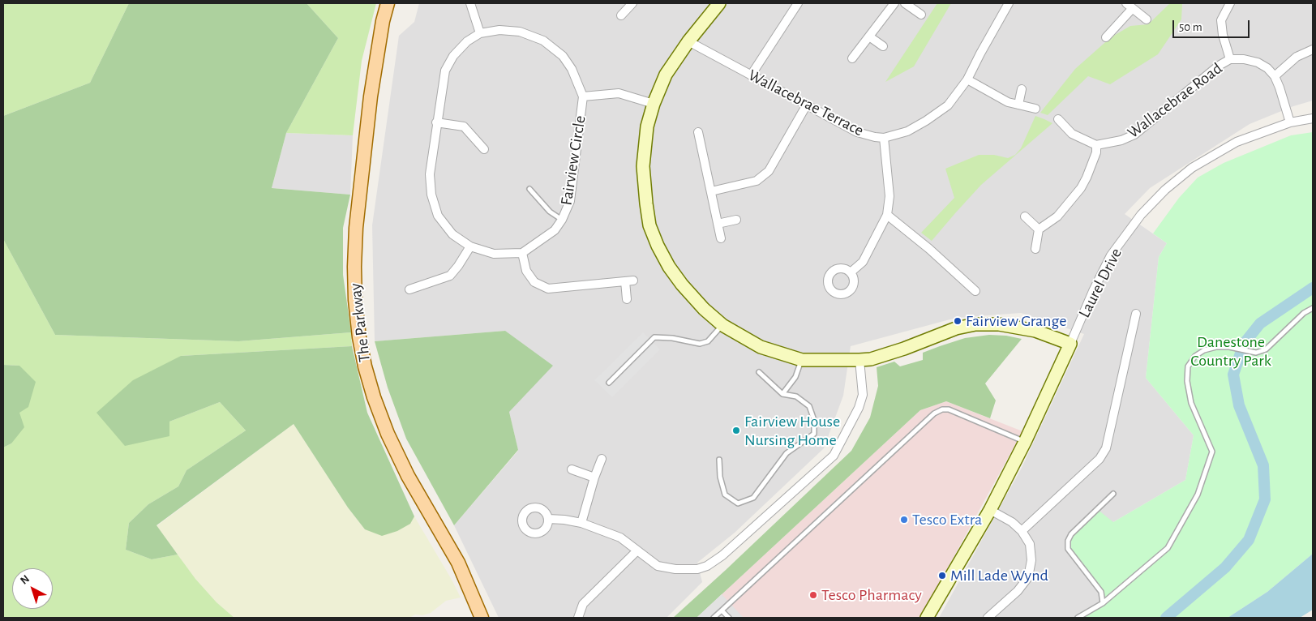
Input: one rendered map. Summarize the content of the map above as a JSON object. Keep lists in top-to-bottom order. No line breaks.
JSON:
{"streets":{"main road":["The Parkway"],"street":["Wallacebrae Road","Wallacebrae Terrace","Fairview Circle","Laurel Drive"]},"crossings":[["Wallacebrae Road","Laurel Drive"]],"parks":["Danestone Country Park"],"places":["Fairview Grange","Fairview House Nursing Home","Tesco Extra","Mill Lade Wynd","Tesco Pharmacy"],"scale_bar":"50 m","north":"top left"}
